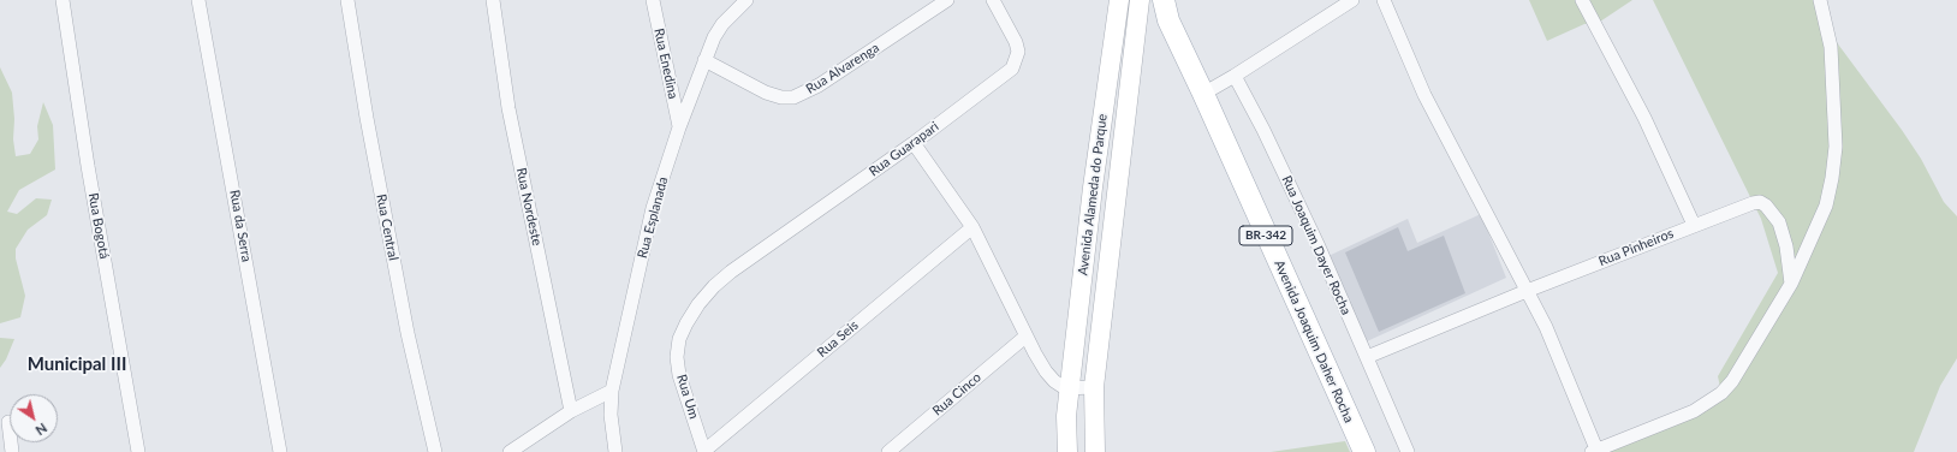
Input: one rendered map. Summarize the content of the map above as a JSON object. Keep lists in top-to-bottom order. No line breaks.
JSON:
{"streets":{"main road":["BR-342","Avenida Joaquim Daher Rocha"],"street":["Rua Enedina","Rua Alvarenga","Rua Guarapari","Avenida Alameda do Parque","Rua Nordeste","Rua Esplanada","Rua Bogotá","Rua da Serra","Rua Central","Rua Joaquim Dayer Rocha","Rua Pinheiros","Rua Seis","Rua Cinco","Rua Um"]},"crossings":[["Rua Enedina","Rua Esplanada"],["Rua Alvarenga","Rua Esplanada"],["Rua Guarapari","Rua Um"],["BR-342","Avenida Joaquim Daher Rocha"],["Rua Joaquim Dayer Rocha","Rua Pinheiros"],["Rua Seis","Rua Um"]],"districts":["Municipal III"],"north":"bottom right"}
